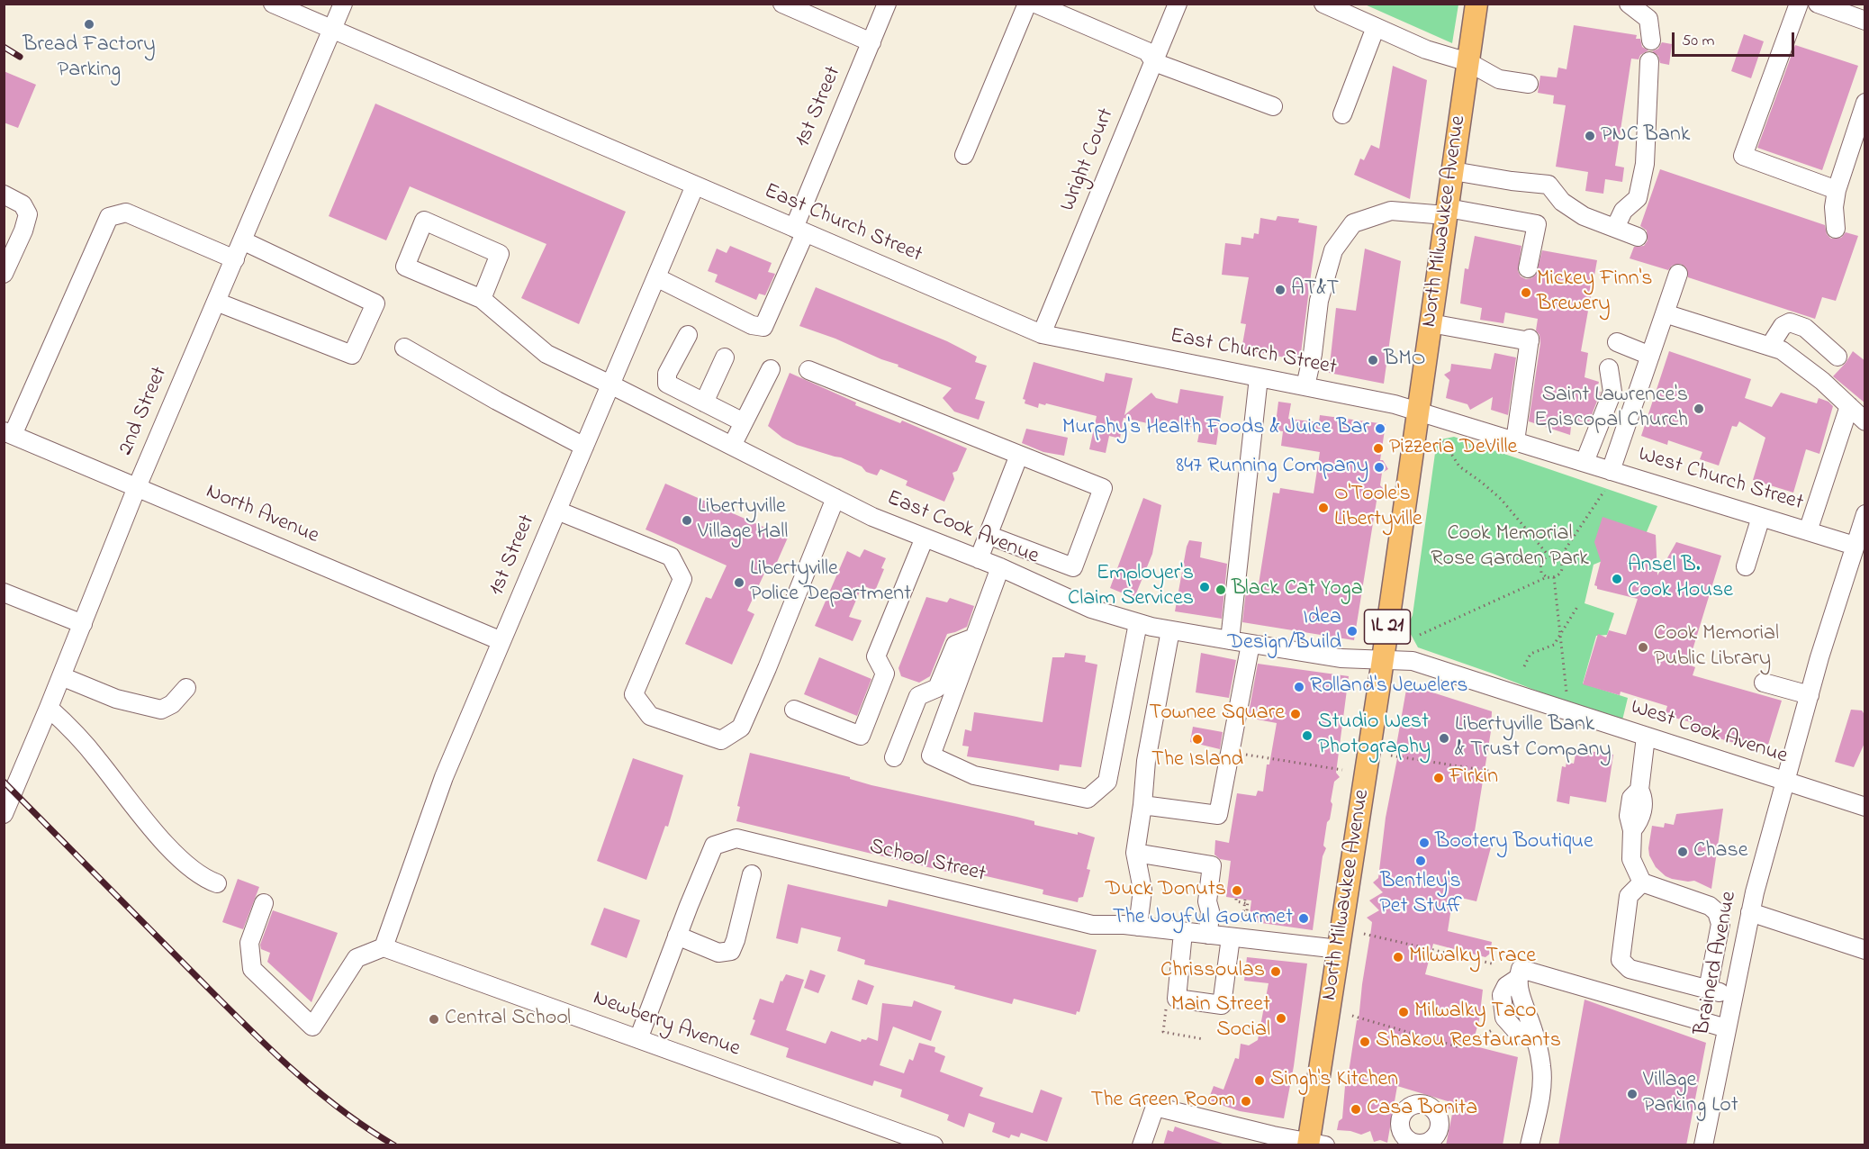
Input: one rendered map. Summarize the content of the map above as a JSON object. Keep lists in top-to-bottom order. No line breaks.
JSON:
{"streets":{"main road":["North Milwaukee Avenue","IL 21"],"street":["1st Street","Wright Court","East Church Street","2nd Street","West Church Street","North Avenue","East Cook Avenue","West Cook Avenue","School Street","Brainerd Avenue","Newberry Avenue"]},"crossings":[["1st Street","East Church Street"],["1st Street","North Avenue"],["1st Street","East Cook Avenue"],["1st Street","Newberry Avenue"],["Wright Court","East Church Street"],["North Milwaukee Avenue","East Church Street"],["North Milwaukee Avenue","West Church Street"],["North Milwaukee Avenue","East Cook Avenue"],["North Milwaukee Avenue","West Cook Avenue"],["North Milwaukee Avenue","School Street"],["East Church Street","2nd Street"],["East Church Street","West Church Street"],["2nd Street","North Avenue"],["West Church Street","Brainerd Avenue"],["East Cook Avenue","West Cook Avenue"],["West Cook Avenue","Brainerd Avenue"],["School Street","Newberry Avenue"]],"parks":["Cook Memorial Rose Garden Park"],"places":["Bread Factory Parking","PNC Bank","AT&T","Mickey Finn's Brewery","BMO","Saint Lawrence's Episcopal Church","Murphy's Health Foods & Juice Bar","Pizzeria DeVille","847 Running Company","O'Toole's Libertyville","Libertyville Village Hall","Ansel B. Cook House","Libertyville Police Department","Employer's Claim Services","Black Cat Yoga","Idea Design/Build","Cook Memorial Public Library","Rolland's Jewelers","Townee Square","Studio West Photography","Libertyville Bank & Trust Company","The Island","Firkin","Bootery Boutique","Chase","Bentley's Pet Stuff","Duck Donuts","The Joyful Gourmet","Milwalky Trace","Chrissoulas","Milwalky Taco","Main Street Social","Central School","Shakou Restaurants","Singh's Kitchen","Village Parking Lot","The Green Room","Casa Bonita"],"scale_bar":"50 m"}
